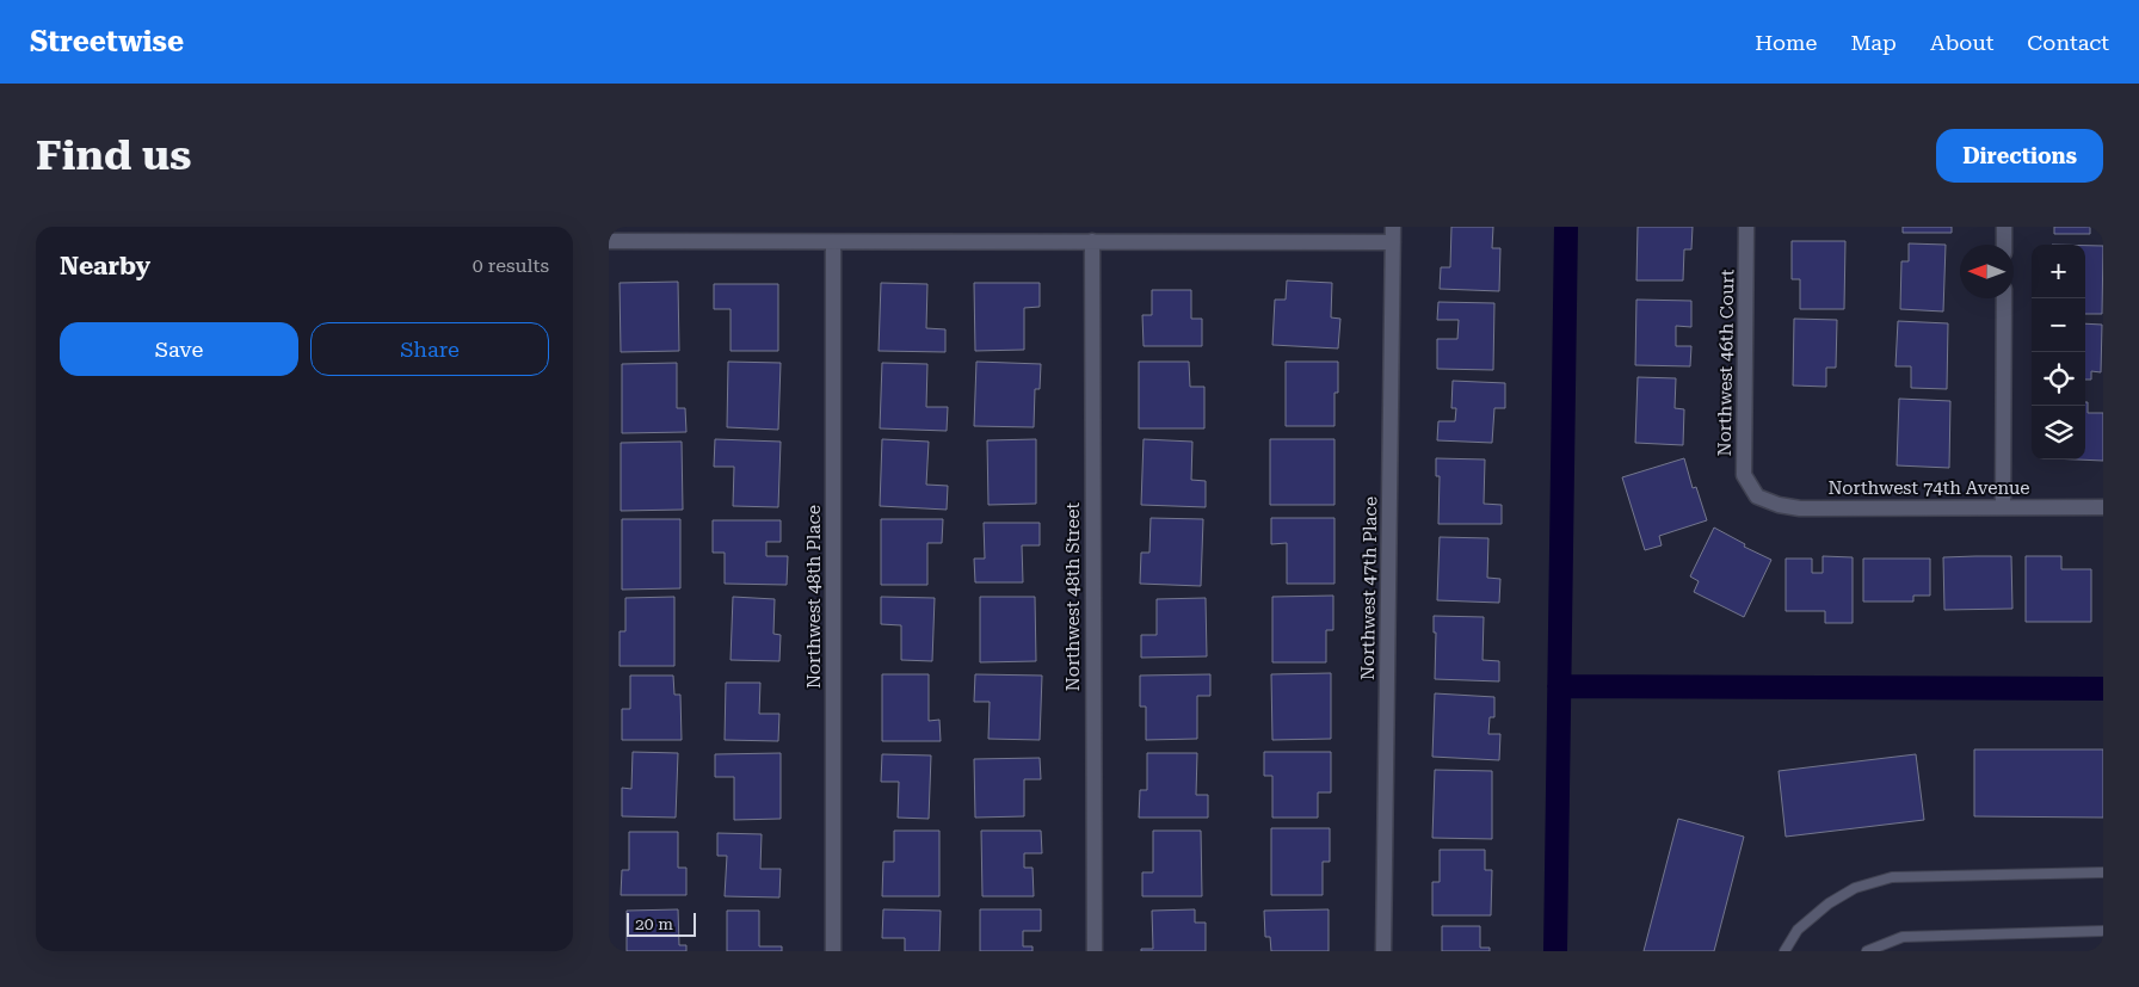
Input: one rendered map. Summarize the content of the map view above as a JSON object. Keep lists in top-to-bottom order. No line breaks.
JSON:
{"streets":{"street":["Northwest 46th Court","Northwest 74th Avenue","Northwest 47th Place","Northwest 48th Place","Northwest 48th Street"]},"crossings":[["Northwest 46th Court","Northwest 74th Avenue"]],"scale_bar":"20 m","north":"left","page":{"header":"Streetwise","nav":["Home","Map","About","Contact"],"buttons":["Directions",["Save","Share"]],"title":"Find us","heading":["Nearby","0 results"],"map_buttons":["+","−"],"scale":"20 m"}}
